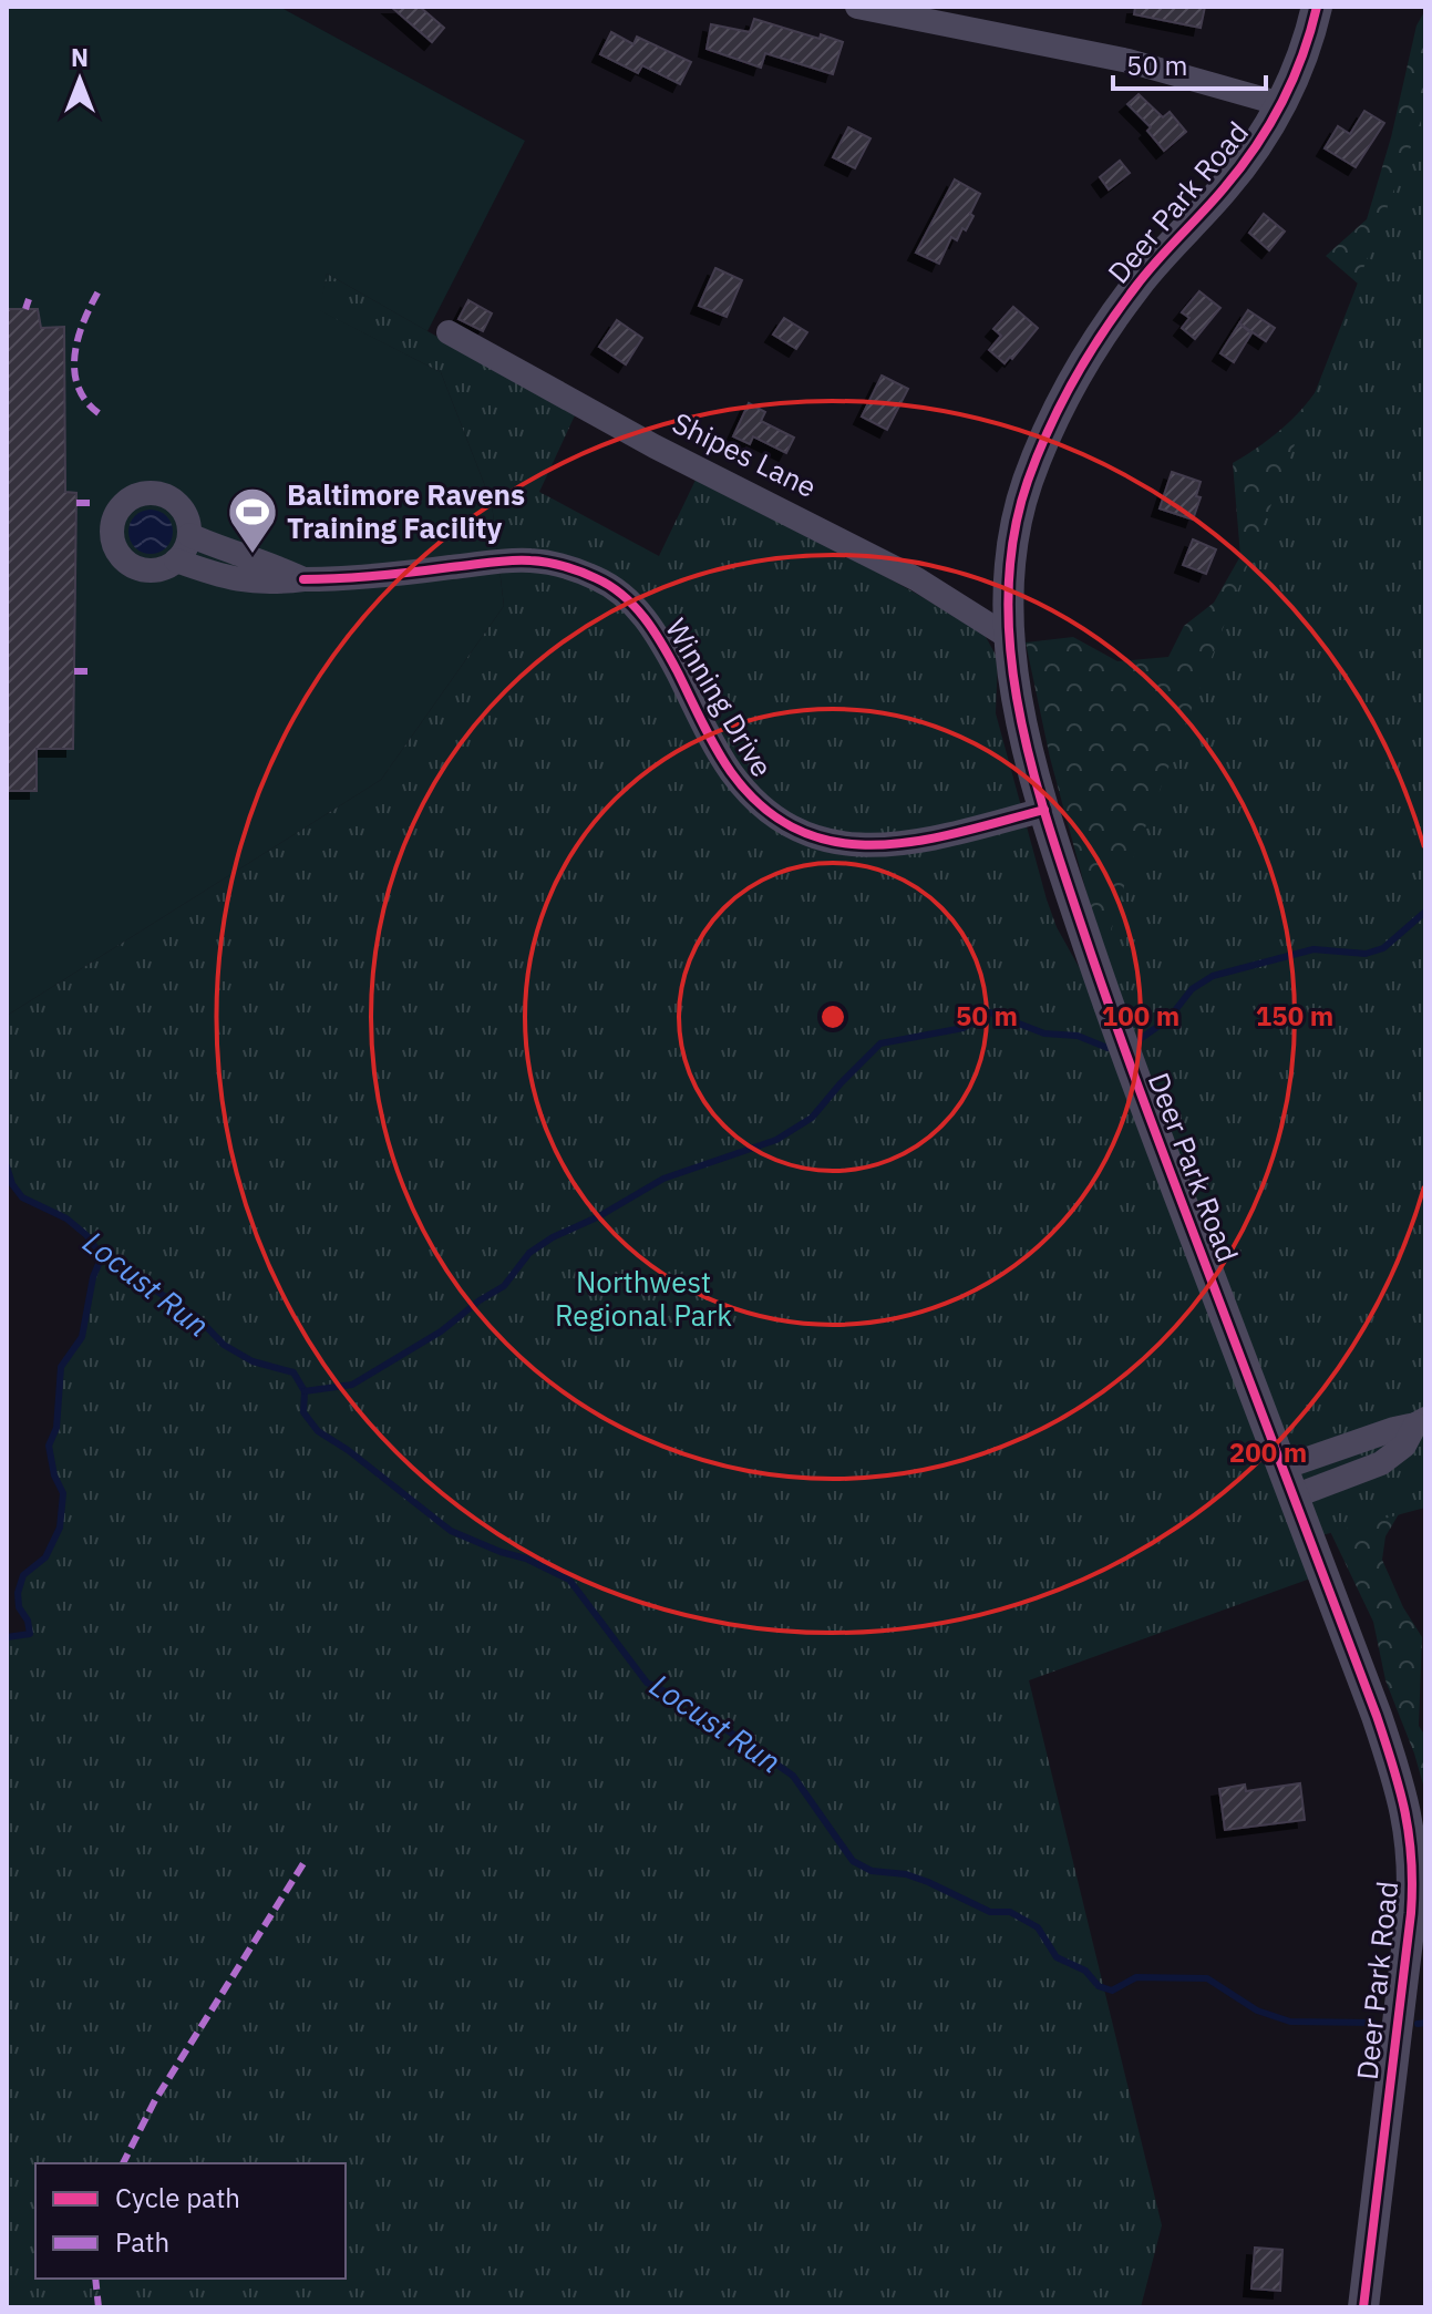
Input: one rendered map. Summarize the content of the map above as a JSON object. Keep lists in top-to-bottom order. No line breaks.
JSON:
{"streets":{"street":["Deer Park Road","Shipes Lane","Winning Drive"]},"crossings":[["Deer Park Road","Shipes Lane"],["Deer Park Road","Winning Drive"]],"water":["Locust Run"],"parks":["Northwest Regional Park"],"places":{"sports":["Baltimore Ravens Training Facility"]},"legend":["Cycle path","Path"],"scale_bar":"50 m","north":"top","rings":["50 m","100 m","150 m","200 m"]}
